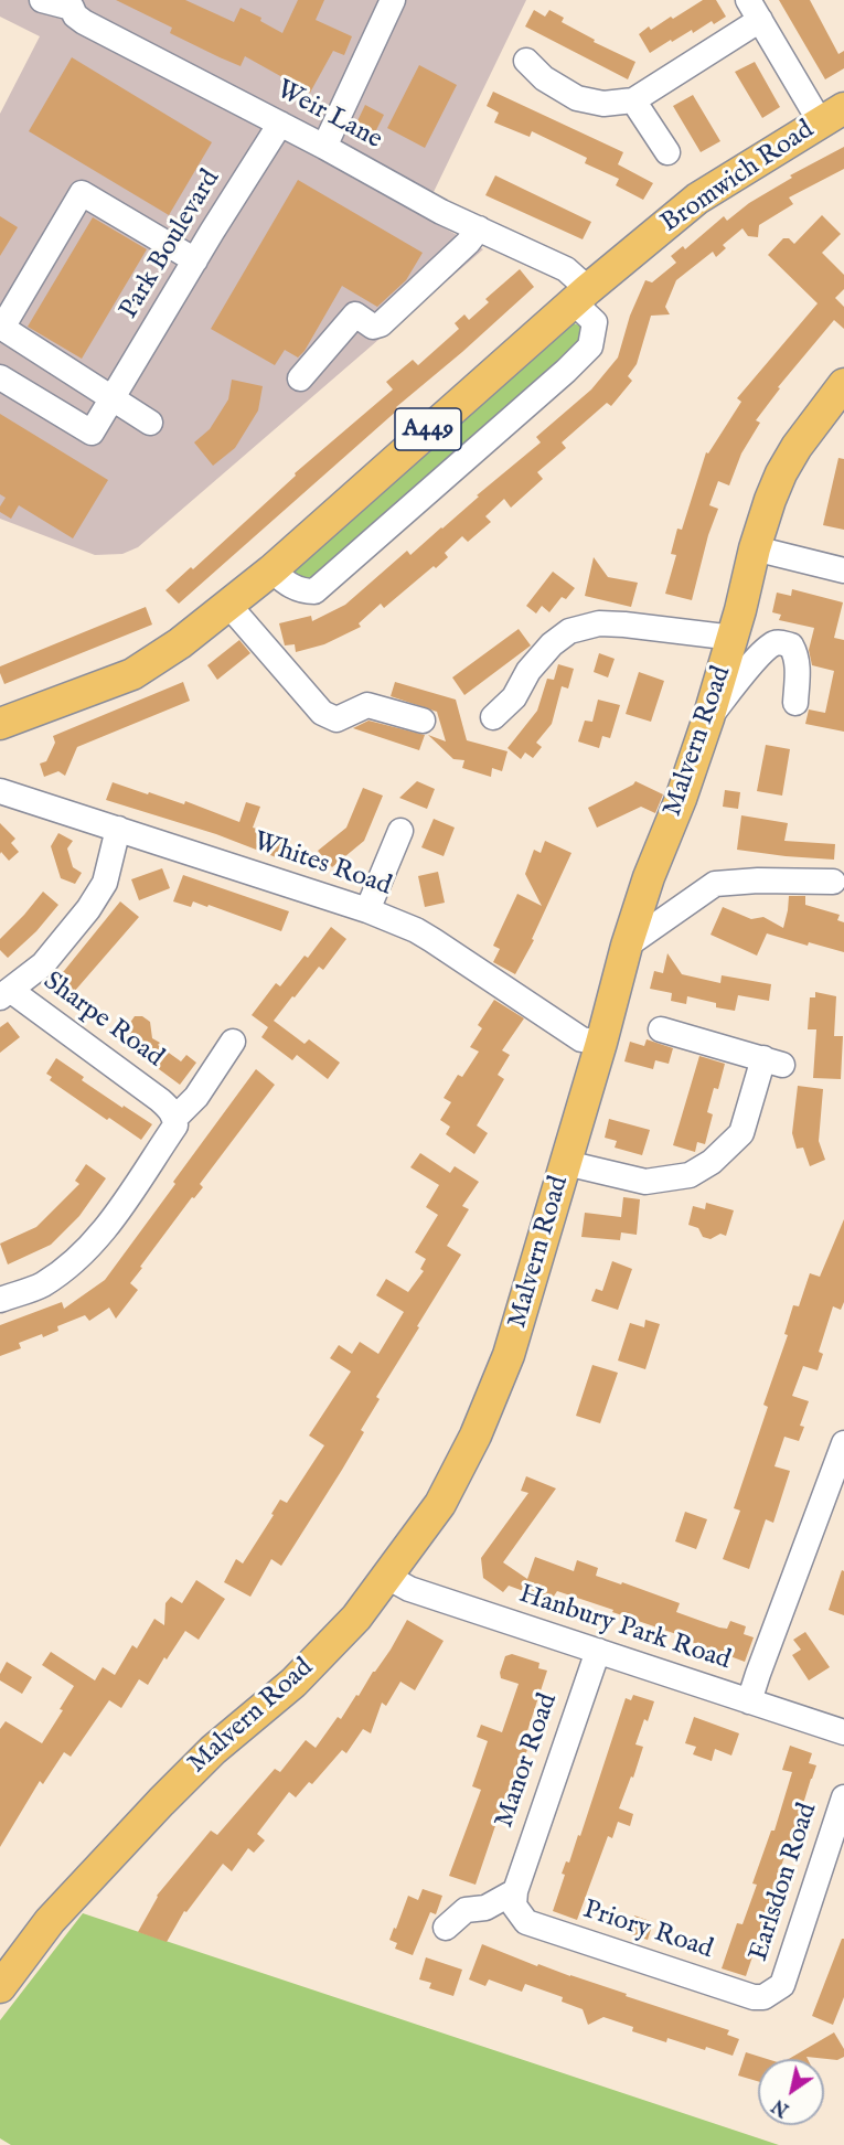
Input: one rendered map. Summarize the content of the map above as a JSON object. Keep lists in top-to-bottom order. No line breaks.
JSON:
{"streets":{"main road":["Bromwich Road","A449","Malvern Road"],"street":["Weir Lane","Park Boulevard","Whites Road","Sharpe Road","Hanbury Park Road","Manor Road","Earlsdon Road","Priory Road"]},"crossings":[["Weir Lane","Bromwich Road"],["Weir Lane","Park Boulevard"],["Malvern Road","Whites Road"],["Malvern Road","Hanbury Park Road"],["Hanbury Park Road","Manor Road"],["Manor Road","Priory Road"],["Earlsdon Road","Priory Road"]],"north":"bottom left"}
